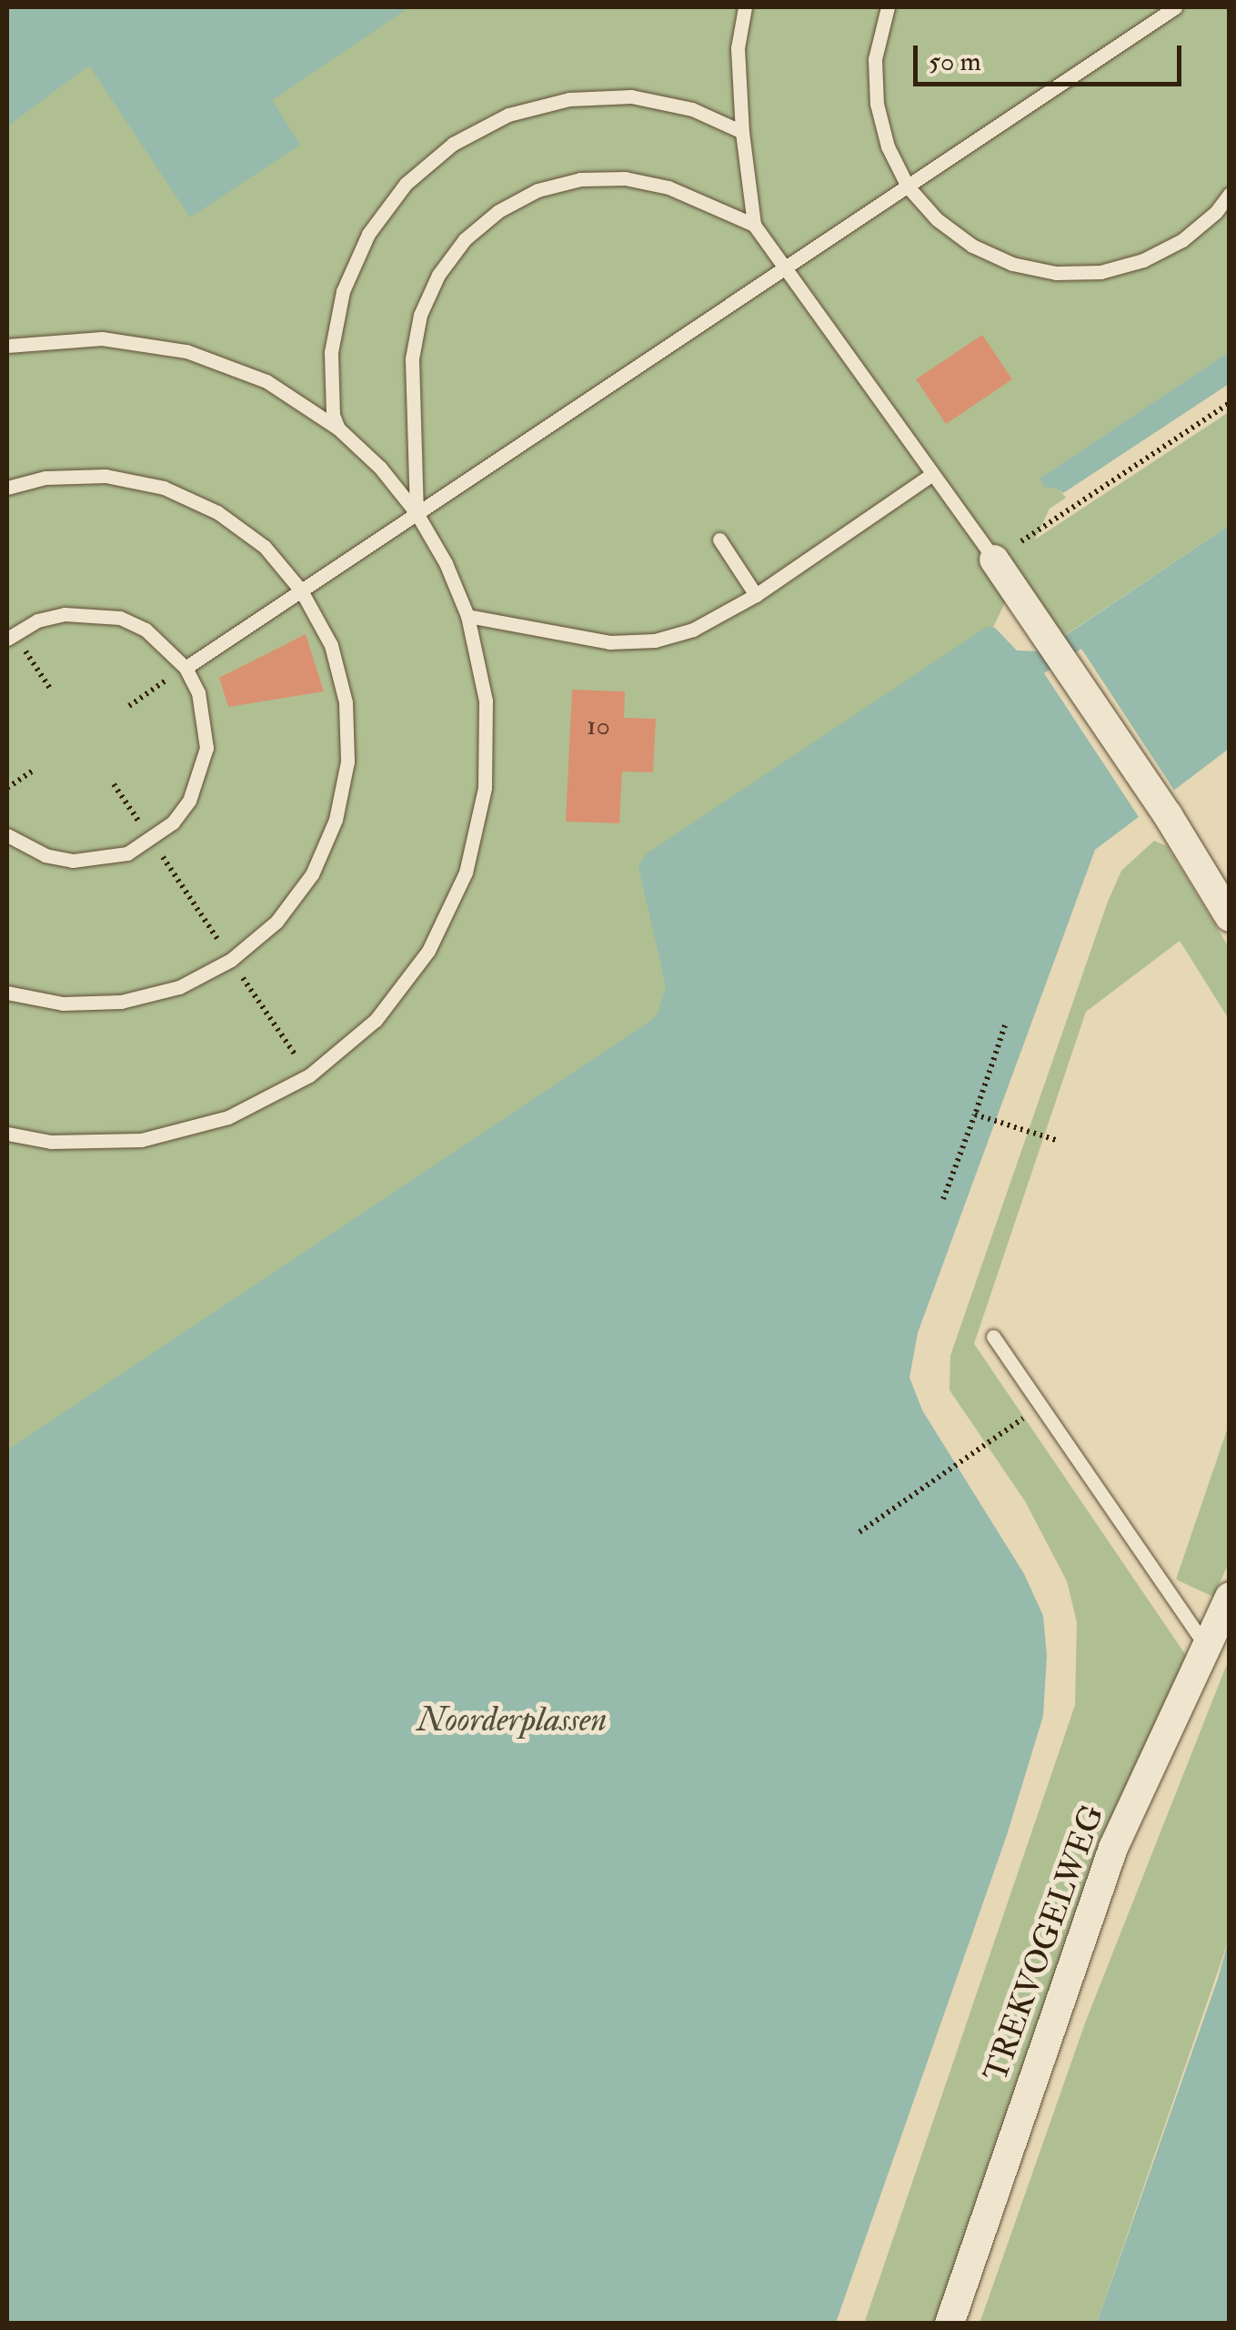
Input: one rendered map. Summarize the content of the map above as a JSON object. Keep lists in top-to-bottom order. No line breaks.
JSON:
{"streets":{"street":["TREKVOGELWEG"]},"water":["Noorderplassen"],"house_numbers":["10"],"scale_bar":"50 m"}
